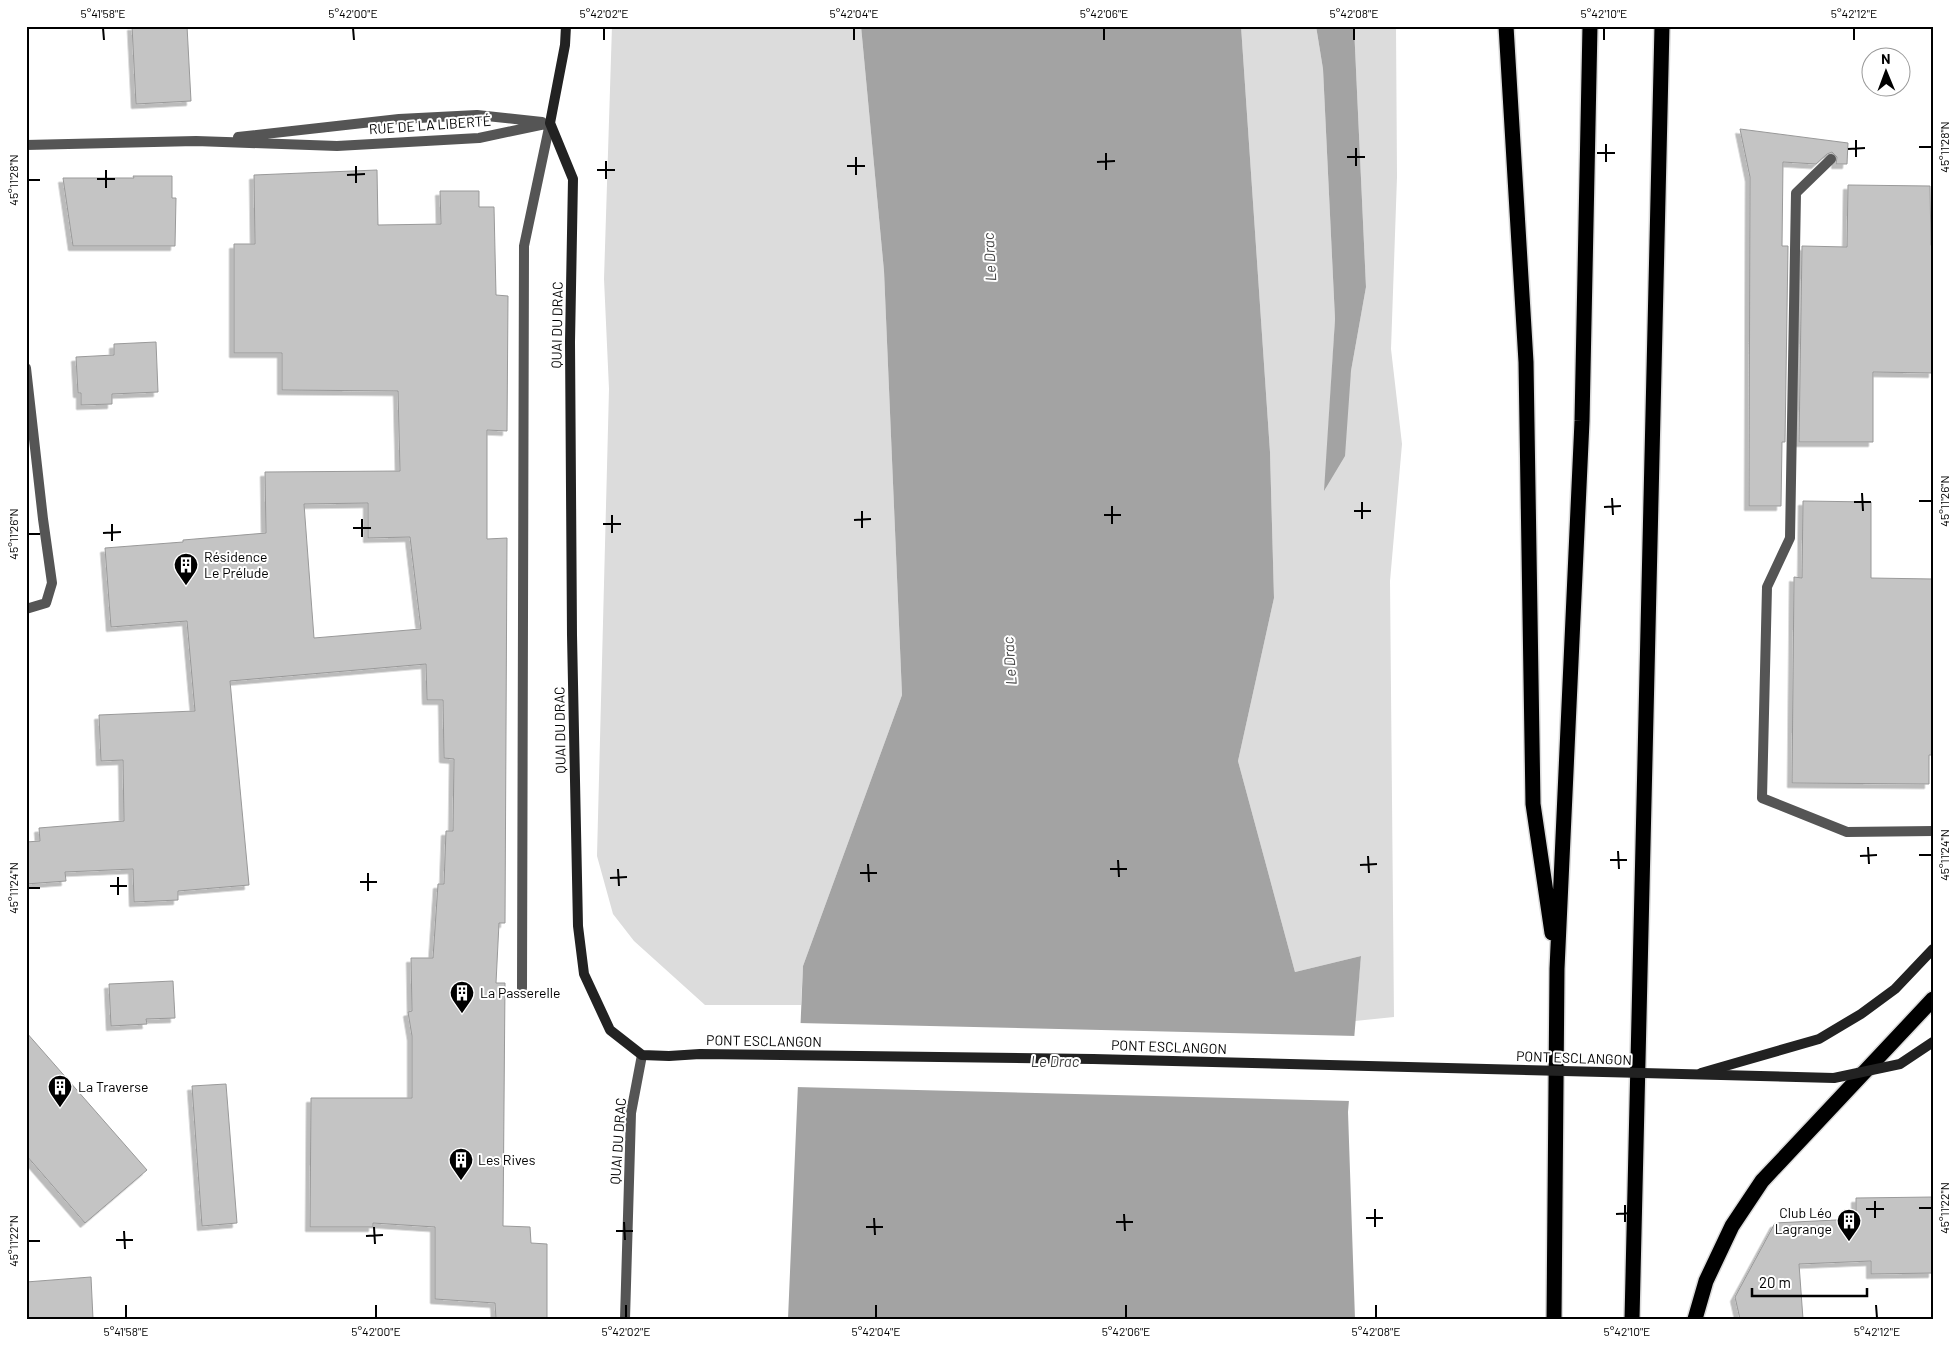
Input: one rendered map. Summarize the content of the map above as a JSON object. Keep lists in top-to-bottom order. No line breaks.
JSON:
{"streets":{"street":["RUE DE LA LIBERTÉ","QUAI DU DRAC","PONT ESCLANGON"]},"crossings":[["RUE DE LA LIBERTÉ","QUAI DU DRAC"],["QUAI DU DRAC","PONT ESCLANGON"]],"water":["Le Drac"],"places":{"building":["Résidence Le Prélude","La Passerelle","La Traverse","Les Rives","Club Léo Lagrange"]},"scale_bar":"20 m","north":"top","coordinates":["5°41'58\"E","5°42'00\"E","5°42'02\"E","5°42'04\"E","5°42'06\"E","5°42'08\"E","5°42'10\"E","5°42'12\"E","45°11'28\"N","45°11'26\"N","45°11'24\"N","45°11'22\"N"]}
